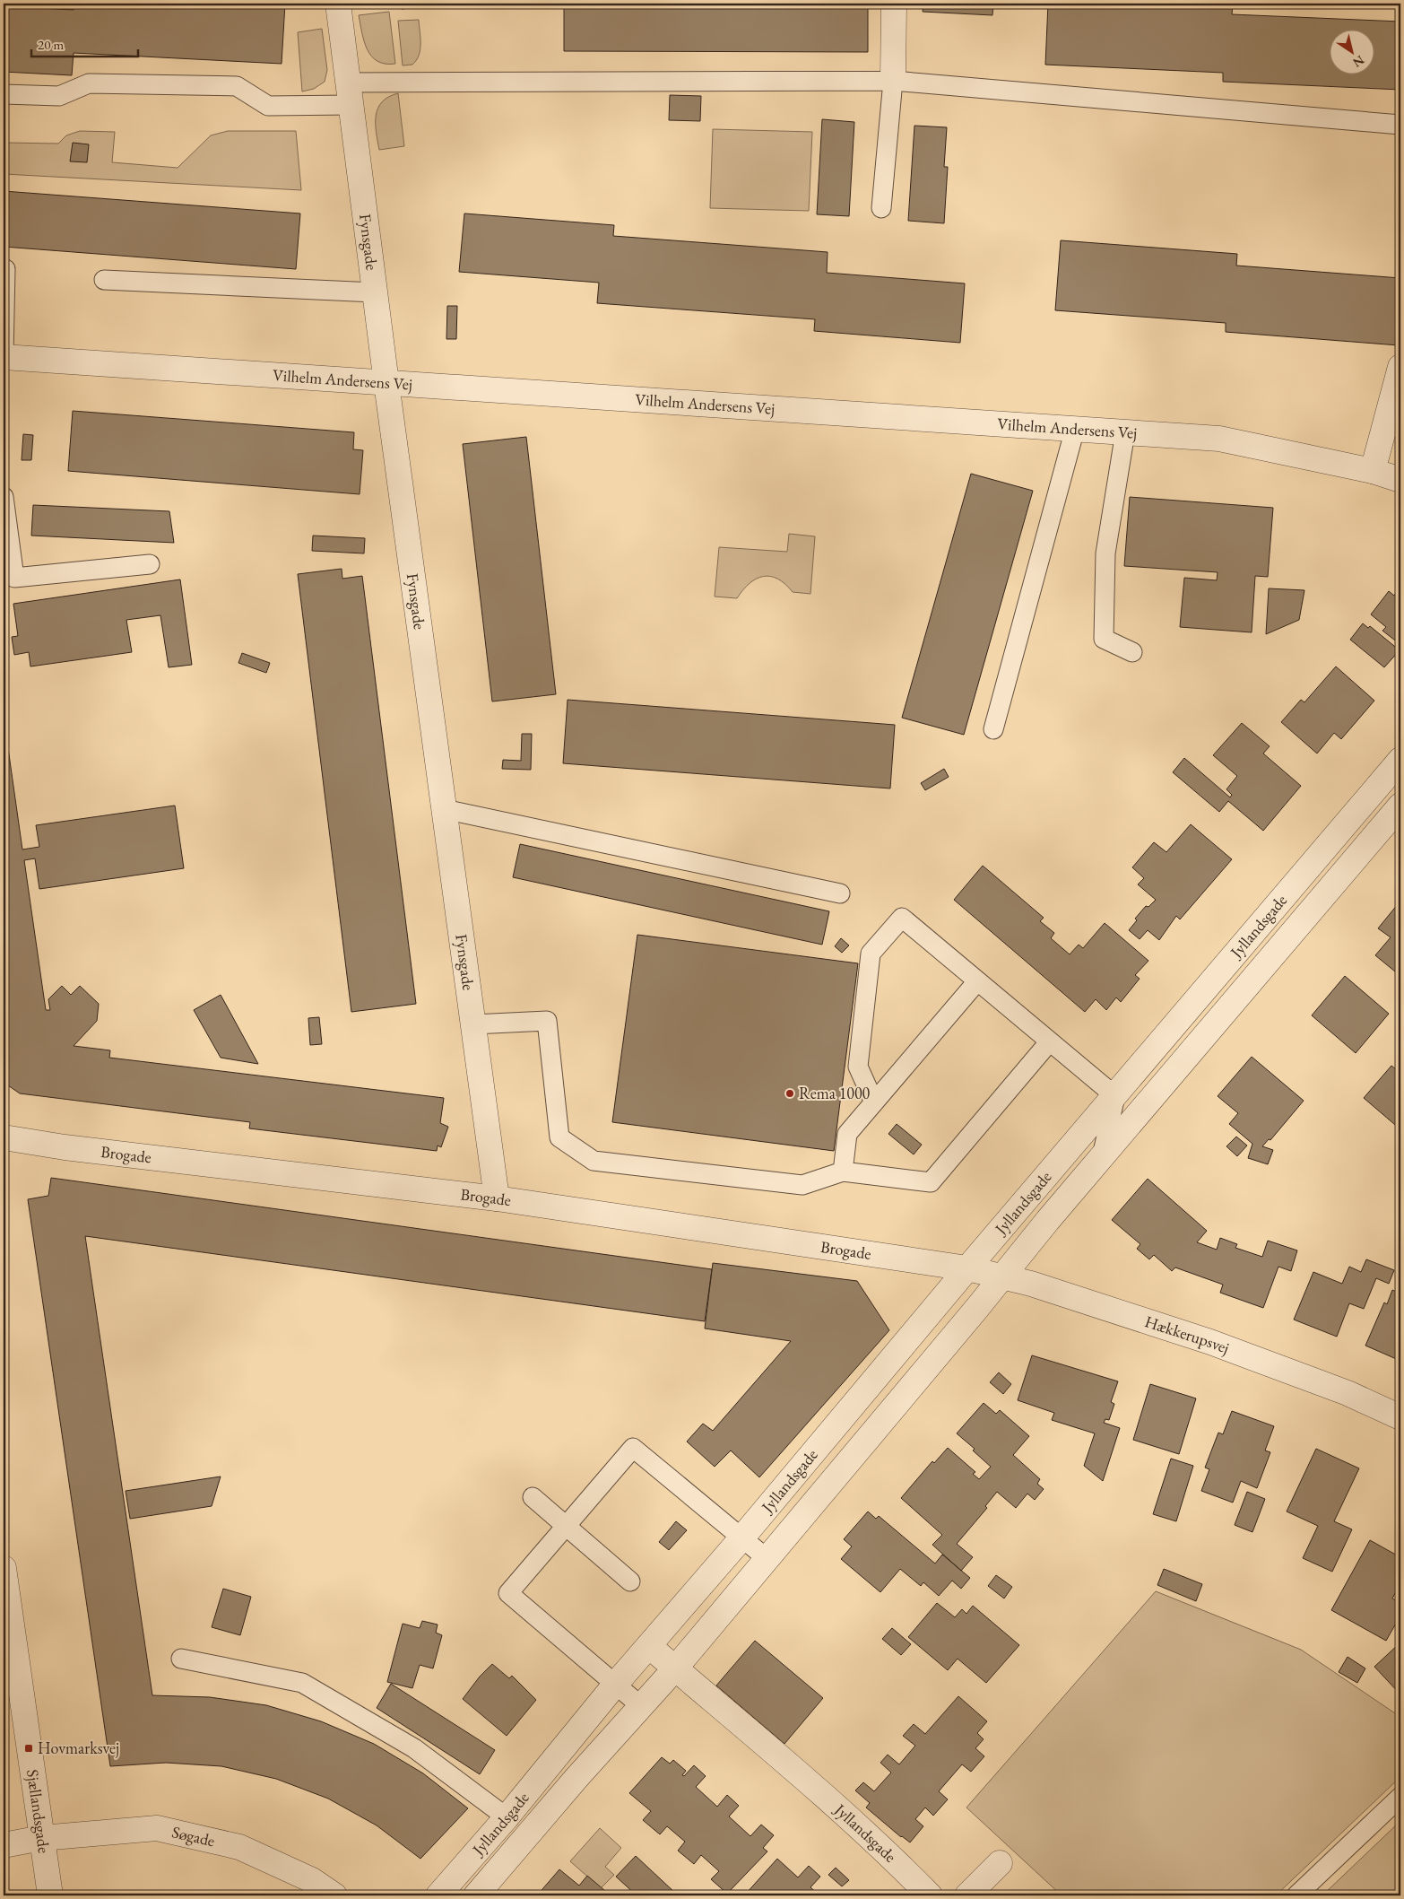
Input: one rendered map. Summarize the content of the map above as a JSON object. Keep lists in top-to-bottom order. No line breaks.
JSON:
{"streets":{"street":["Fynsgade","Vilhelm Andersens Vej","Jyllandsgade","Brogade","Hækkerupsvej","Sjællandsgade","Søgade"]},"crossings":[["Fynsgade","Vilhelm Andersens Vej"],["Fynsgade","Brogade"],["Jyllandsgade","Brogade"],["Jyllandsgade","Hækkerupsvej"],["Brogade","Hækkerupsvej"],["Sjællandsgade","Søgade"]],"places":{"other":["Rema 1000"],"transit":["Hovmarksvej"]},"scale_bar":"20 m","north":"bottom right"}
